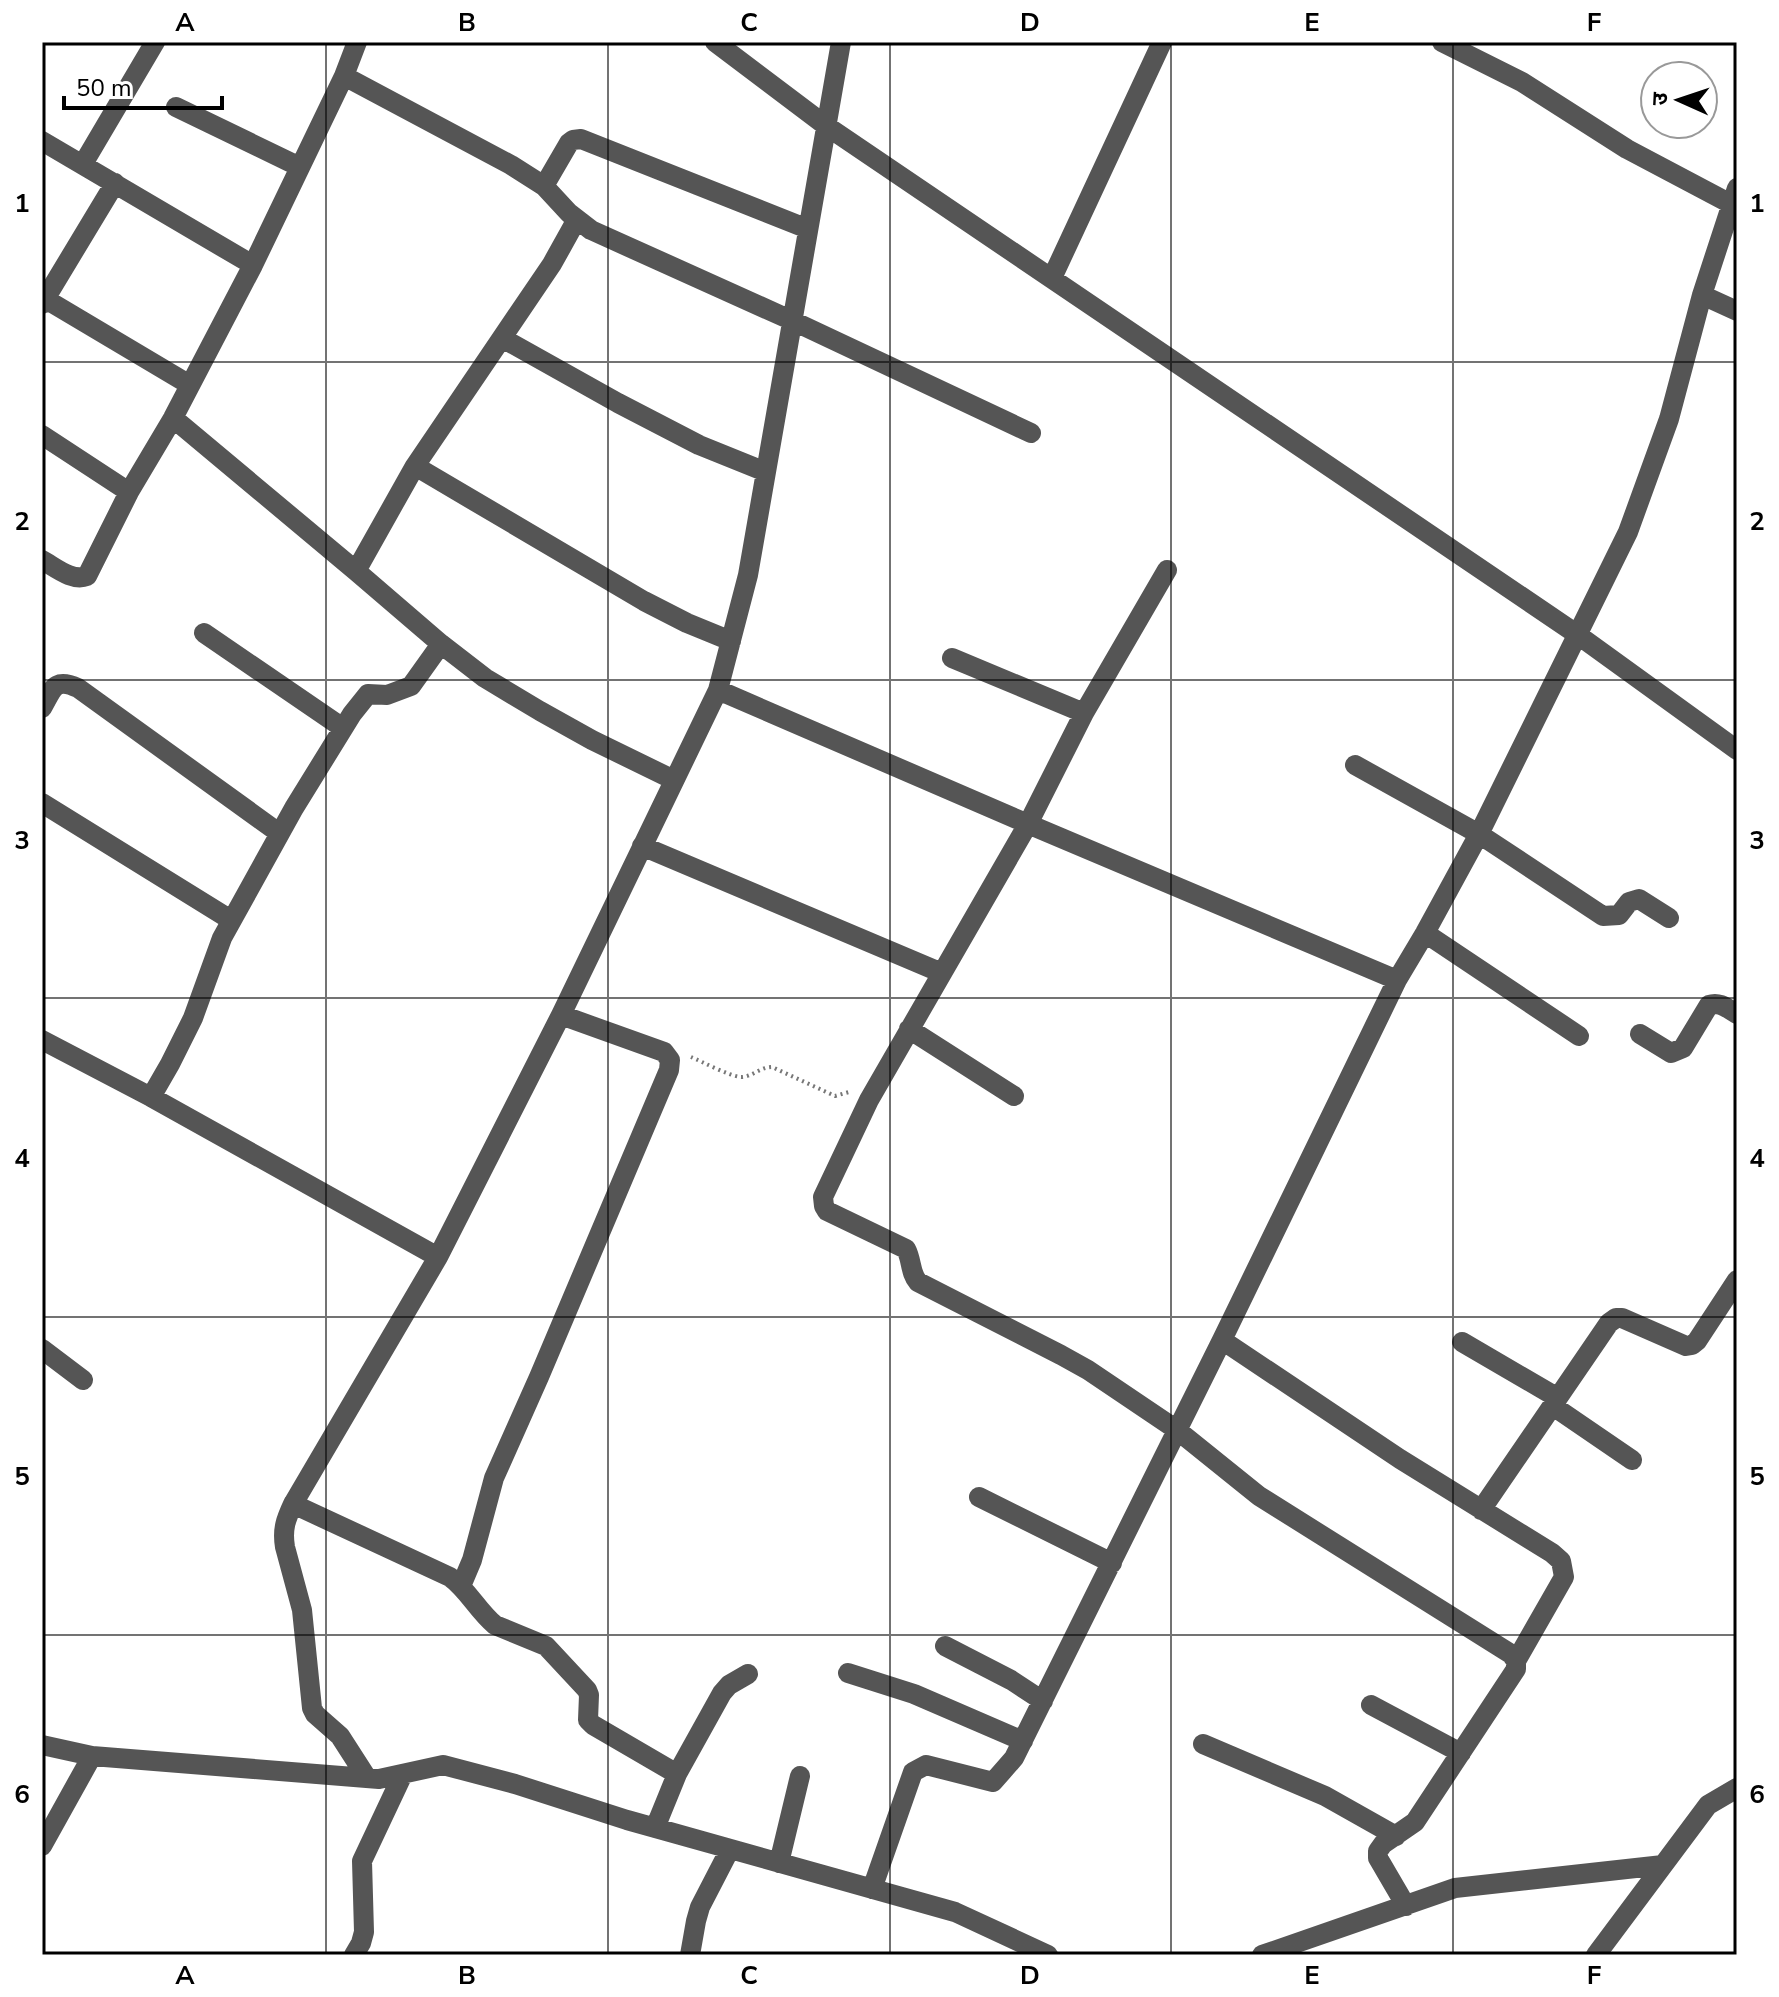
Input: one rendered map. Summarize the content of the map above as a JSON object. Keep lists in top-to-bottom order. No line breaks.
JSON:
{"scale_bar":"50 m","north":"left","grid":{"columns":["A","B","C","D","E","F"],"rows":["1","2","3","4","5","6"]}}
